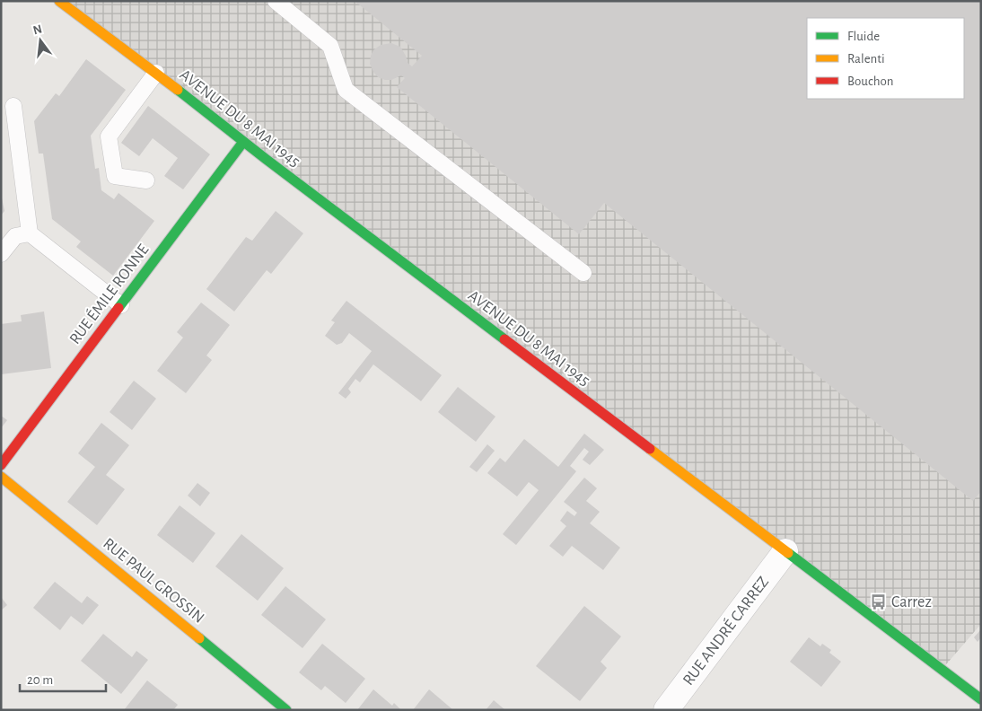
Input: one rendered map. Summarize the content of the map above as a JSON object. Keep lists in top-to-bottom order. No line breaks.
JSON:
{"streets":{"street":["AVENUE DU 8 MAI 1945","RUE ÉMILE RONNE","RUE PAUL GROSSIN","RUE ANDRÉ CARREZ"]},"crossings":[["AVENUE DU 8 MAI 1945","RUE ÉMILE RONNE"],["AVENUE DU 8 MAI 1945","RUE ANDRÉ CARREZ"]],"places":{"bus stop":["Carrez"]},"legend":["Fluide","Ralenti","Bouchon"],"scale_bar":"20 m","north":"top"}
